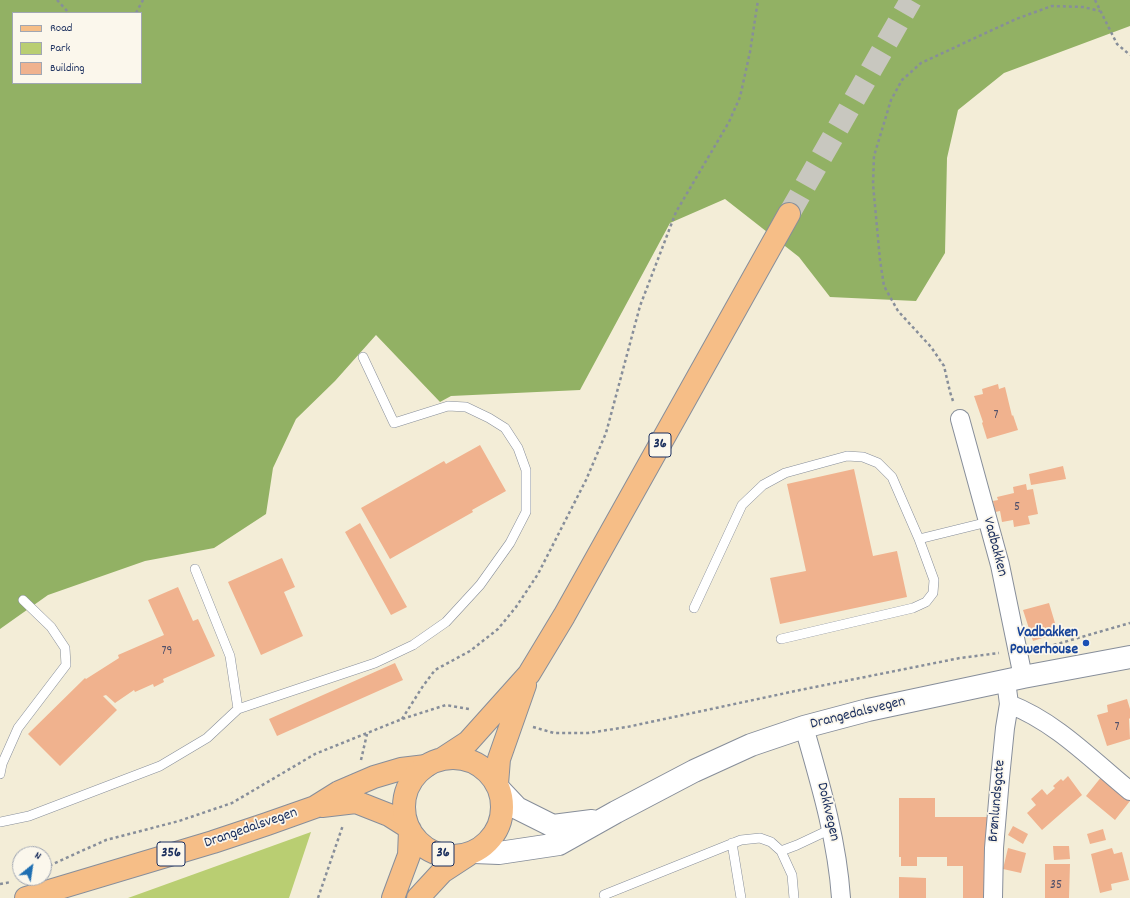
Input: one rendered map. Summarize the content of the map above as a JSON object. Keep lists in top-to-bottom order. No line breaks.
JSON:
{"streets":{"main road":["36","Drangedalsvegen","356"],"street":["Vadbakken","Brønlundsgate","Dokkvegen"]},"crossings":[["36","Drangedalsvegen"],["Vadbakken","Drangedalsvegen"],["Vadbakken","Brønlundsgate"],["Drangedalsvegen","Brønlundsgate"],["Drangedalsvegen","Dokkvegen"]],"places":["Vadbakken Powerhouse"],"house_numbers":["7","5","79","7","35"],"legend":["Road","Park","Building"],"north":"top right"}
